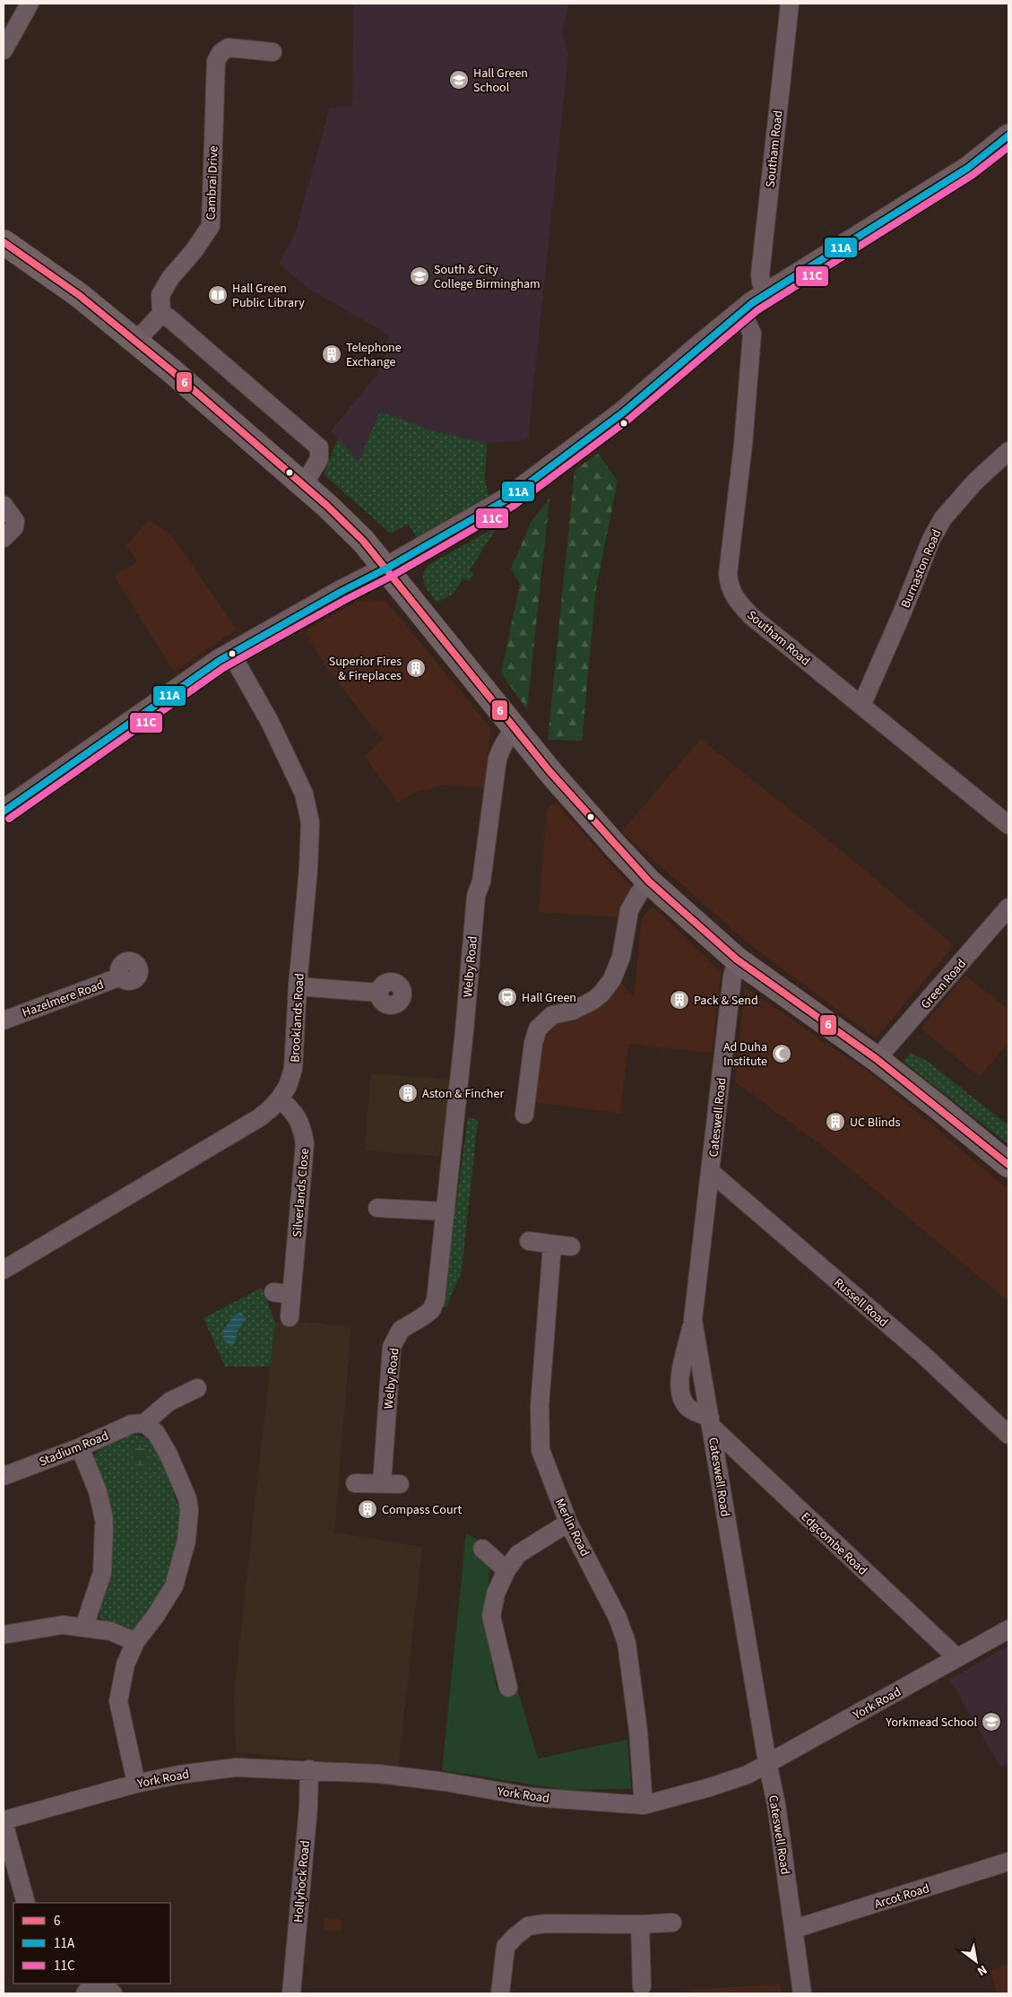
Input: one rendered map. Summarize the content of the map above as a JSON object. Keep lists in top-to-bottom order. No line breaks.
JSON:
{"streets":{"street":["Southam Road","Cambrai Drive","Burnaston Road","Welby Road","Green Road","Hazelmere Road","Brooklands Road","Cateswell Road","Silverlands Close","Russell Road","Stadium Road","Merlin Road","Edgcombe Road","York Road","Hollyhock Road","Arcot Road"]},"crossings":[["Southam Road","Burnaston Road"],["Brooklands Road","Silverlands Close"],["Cateswell Road","Russell Road"],["Cateswell Road","Edgcombe Road"],["Cateswell Road","York Road"],["Cateswell Road","Arcot Road"],["Merlin Road","York Road"],["Edgcombe Road","York Road"],["York Road","Hollyhock Road"]],"places":{"school or university":["Hall Green School","South & City College Birmingham","Yorkmead School"],"library":["Hall Green Public Library"],"building":["Telephone Exchange","Superior Fires & Fireplaces","Pack & Send","Aston & Fincher","UC Blinds","Compass Court"],"station":["Hall Green"],"mosque":["Ad Duha Institute"]},"lines":["transit line 11A","transit line 11C","transit line 6"],"legend":["6","11A","11C"],"north":"bottom right"}
